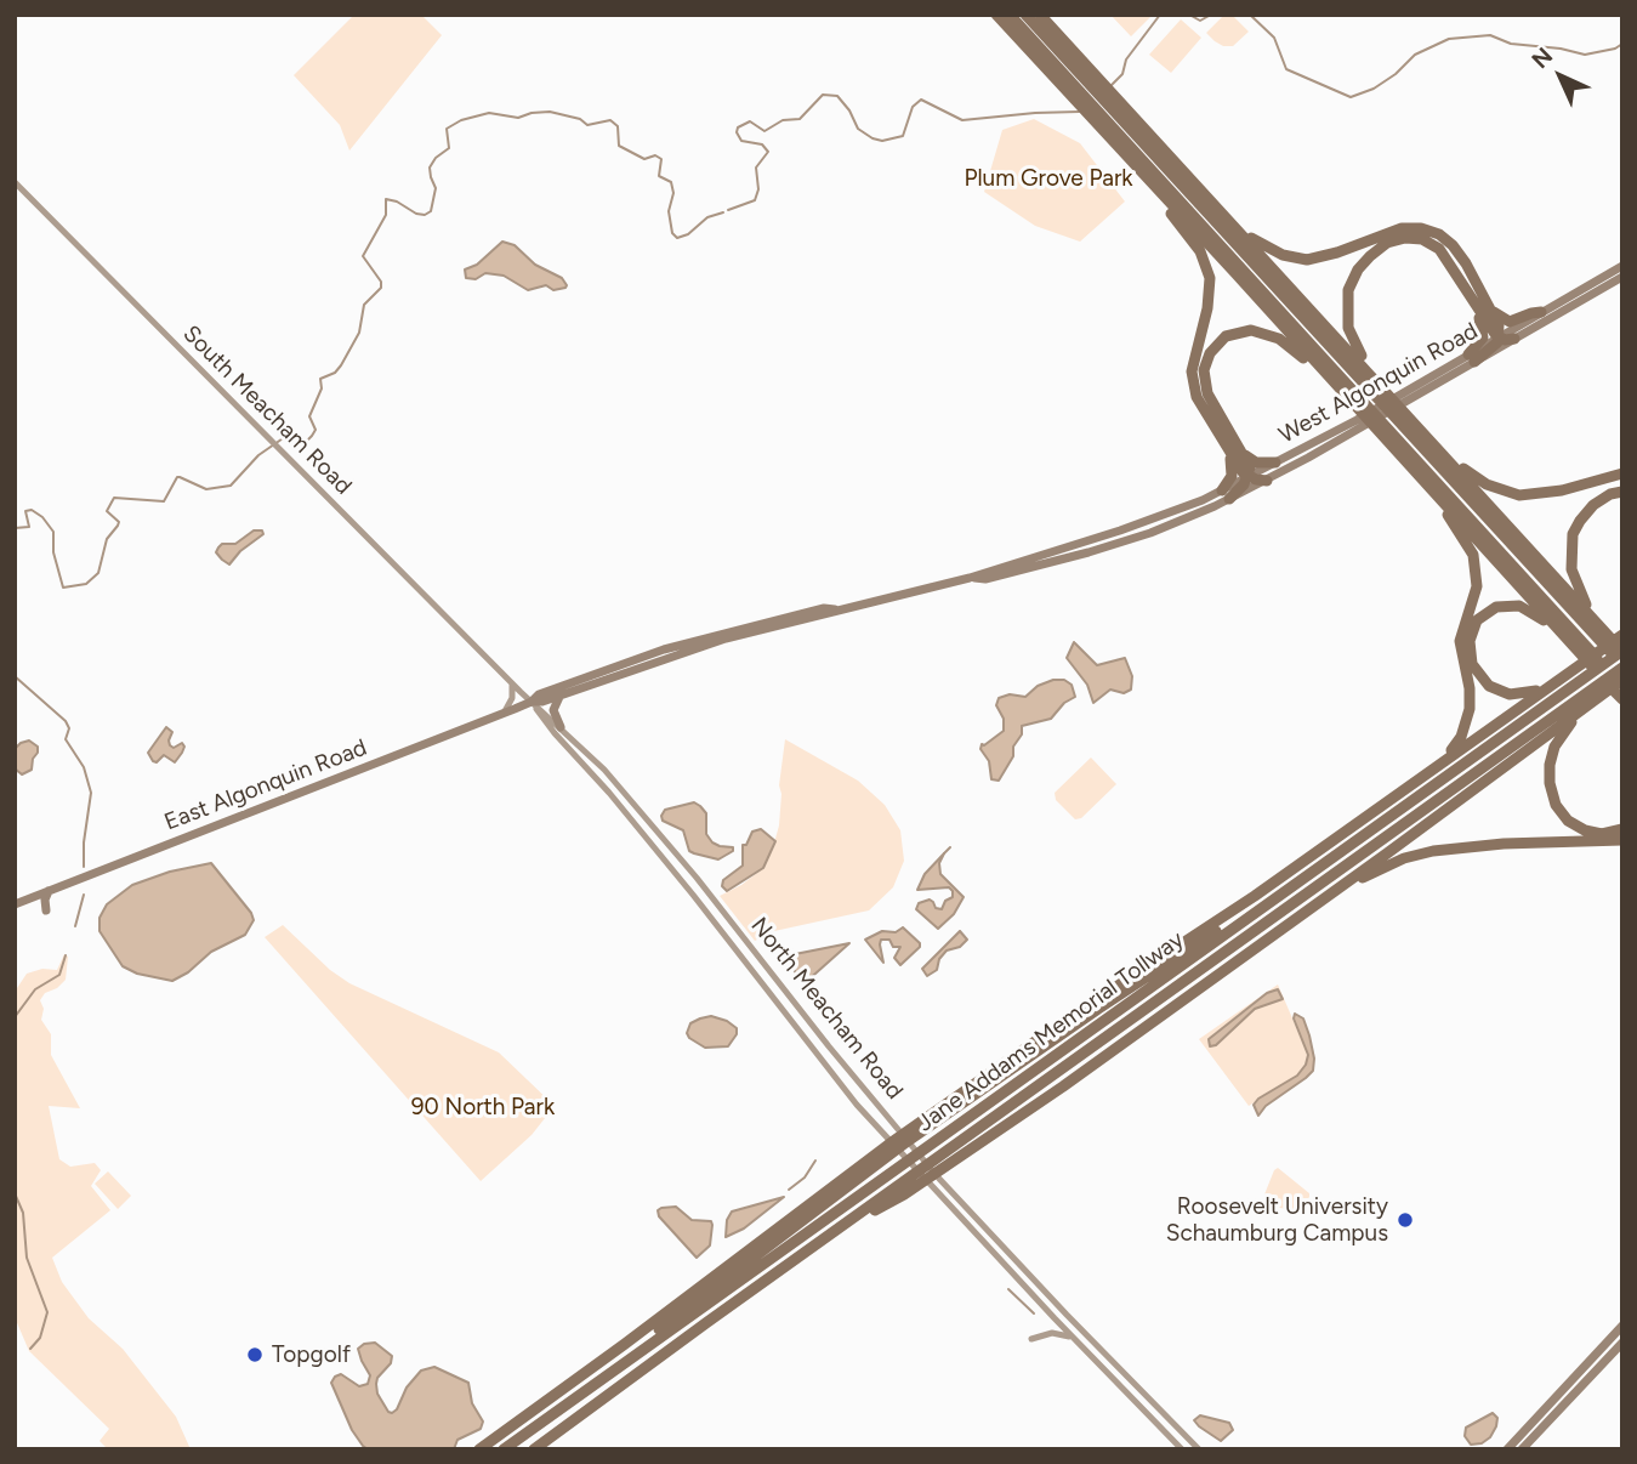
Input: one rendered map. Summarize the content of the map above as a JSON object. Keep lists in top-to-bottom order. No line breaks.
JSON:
{"streets":{"highway":["Jane Addams Memorial Tollway"],"main road":["West Algonquin Road","South Meacham Road","East Algonquin Road","North Meacham Road"]},"crossings":[["West Algonquin Road","East Algonquin Road"],["South Meacham Road","North Meacham Road"],["East Algonquin Road","North Meacham Road"]],"parks":["Plum Grove Park","90 North Park"],"places":["Roosevelt University Schaumburg Campus","Topgolf"],"north":"top left"}
